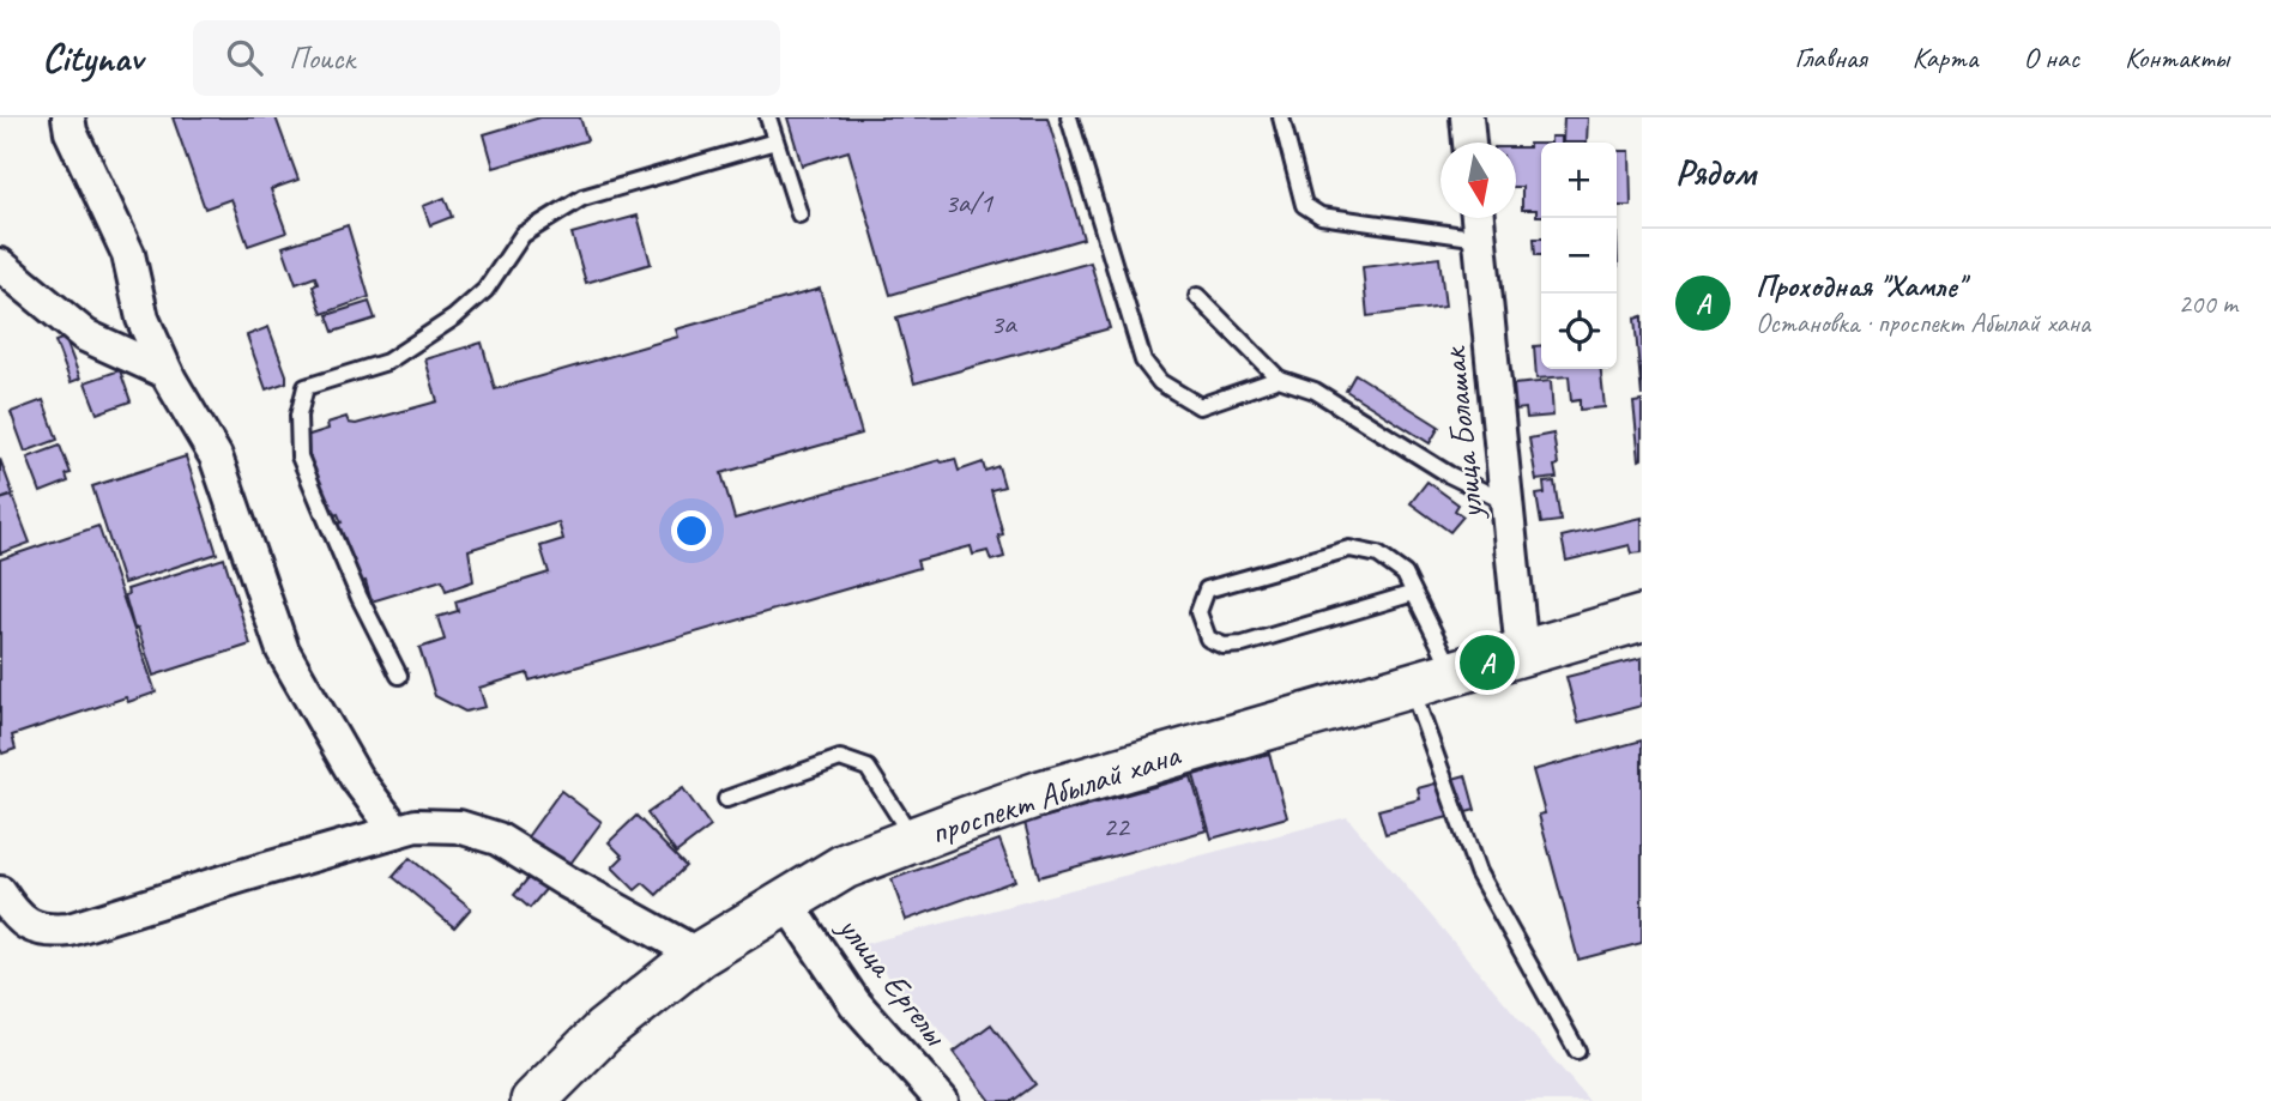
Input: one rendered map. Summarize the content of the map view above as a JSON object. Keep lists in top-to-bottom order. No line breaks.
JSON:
{"streets":{"main road":["проспект Абылай хана"],"street":["улица Болашак","улица Ергелы"]},"crossings":[["улица Болашак","проспект Абылай хана"],["проспект Абылай хана","улица Ергелы"]],"house_numbers":["3а/1","3а","22"],"north":"bottom","page":{"header":"Citynav","search":"Поиск","nav":["Главная","Карта","О нас","Контакты"],"heading":"Рядом","map_buttons":["+","−"],"list":[{"mark":"A","name":"Проходная \"Хамле\"","note":"Остановка · проспект Абылай хана","value":"200 m"}],"pins":"A"}}
